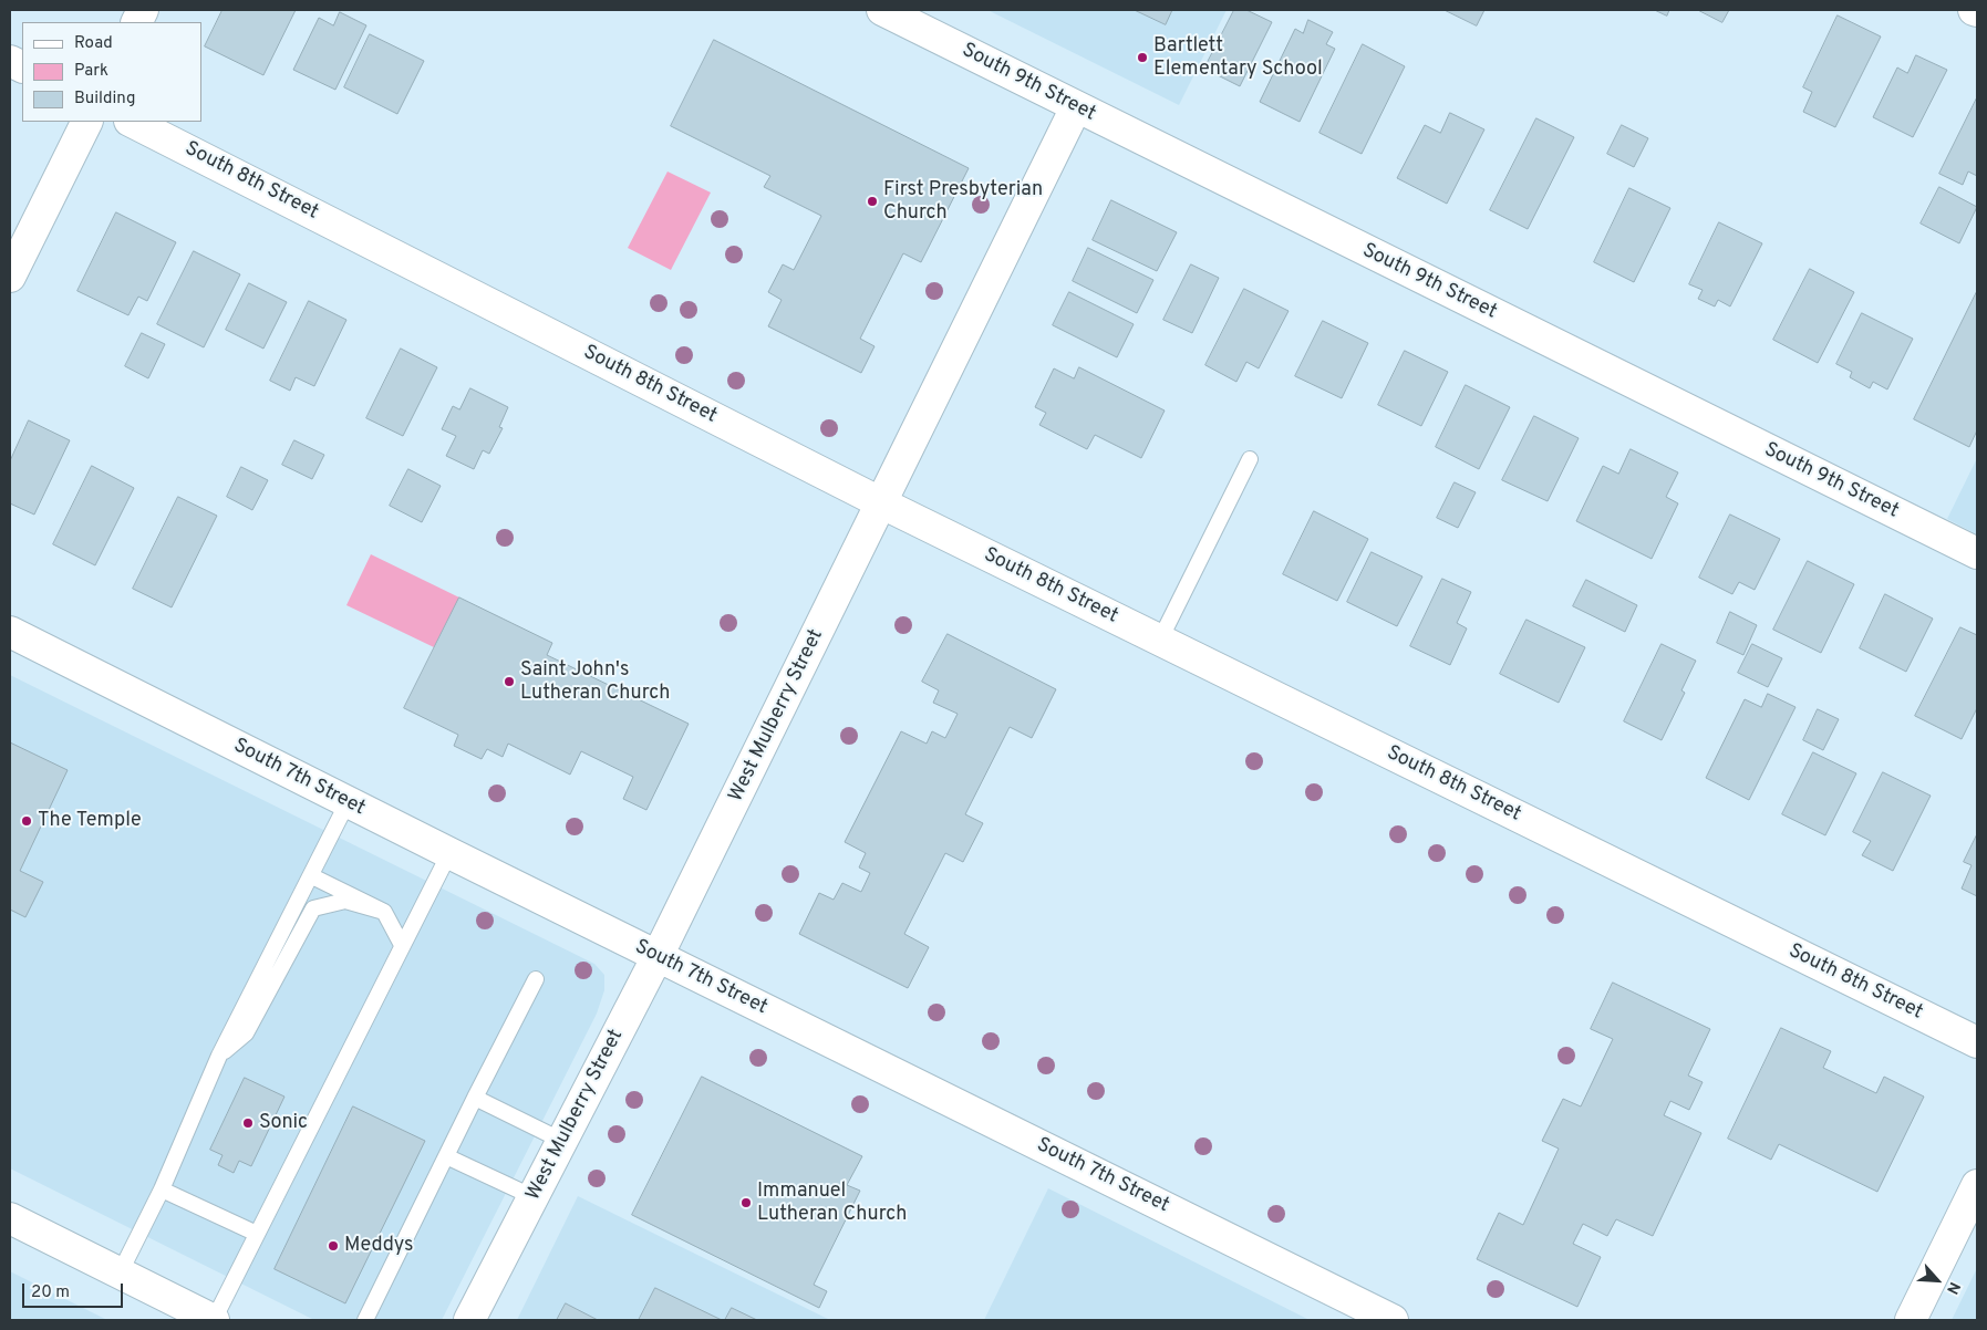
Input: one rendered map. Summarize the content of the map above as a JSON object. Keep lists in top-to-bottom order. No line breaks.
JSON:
{"streets":{"street":["South 9th Street","South 8th Street","West Mulberry Street","South 7th Street"]},"crossings":[["South 9th Street","West Mulberry Street"],["South 8th Street","West Mulberry Street"],["West Mulberry Street","South 7th Street"]],"places":["Bartlett Elementary School","First Presbyterian Church","Saint John's Lutheran Church","The Temple","Sonic","Immanuel Lutheran Church","Meddys"],"legend":["Road","Park","Building"],"scale_bar":"20 m","north":"bottom right"}
